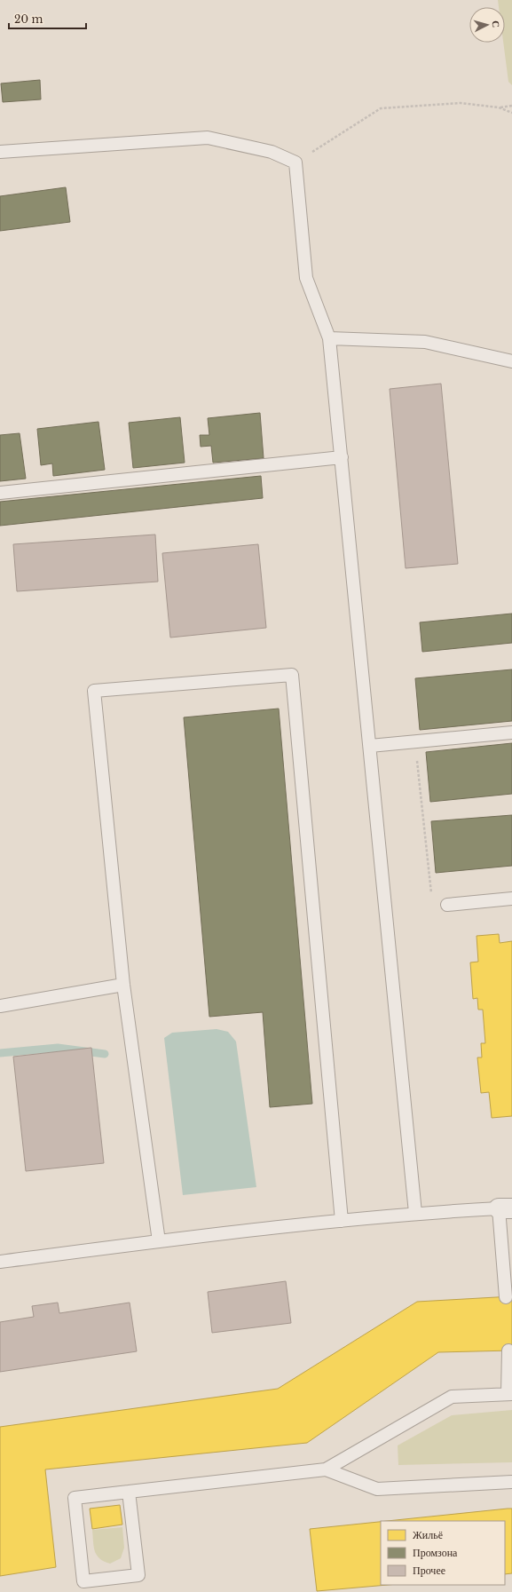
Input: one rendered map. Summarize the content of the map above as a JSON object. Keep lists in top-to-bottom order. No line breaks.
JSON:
{"legend":["Жильё","Промзона","Прочее"],"scale_bar":"20 m","north":"right"}
